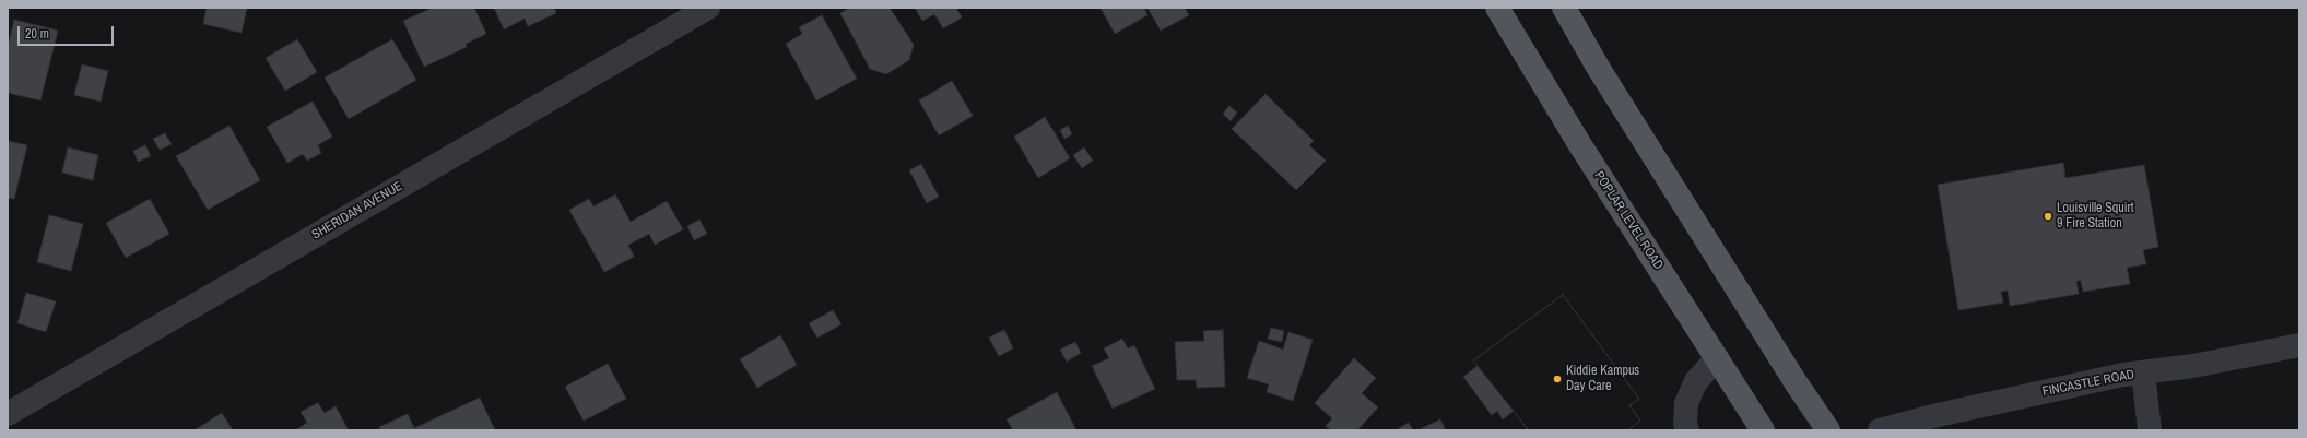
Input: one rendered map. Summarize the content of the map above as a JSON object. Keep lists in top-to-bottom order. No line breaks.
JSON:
{"streets":{"main road":["POPLAR LEVEL ROAD"],"street":["SHERIDAN AVENUE","FINCASTLE ROAD"]},"places":["Louisville Squirt 9 Fire Station","Kiddie Kampus Day Care"],"scale_bar":"20 m"}
